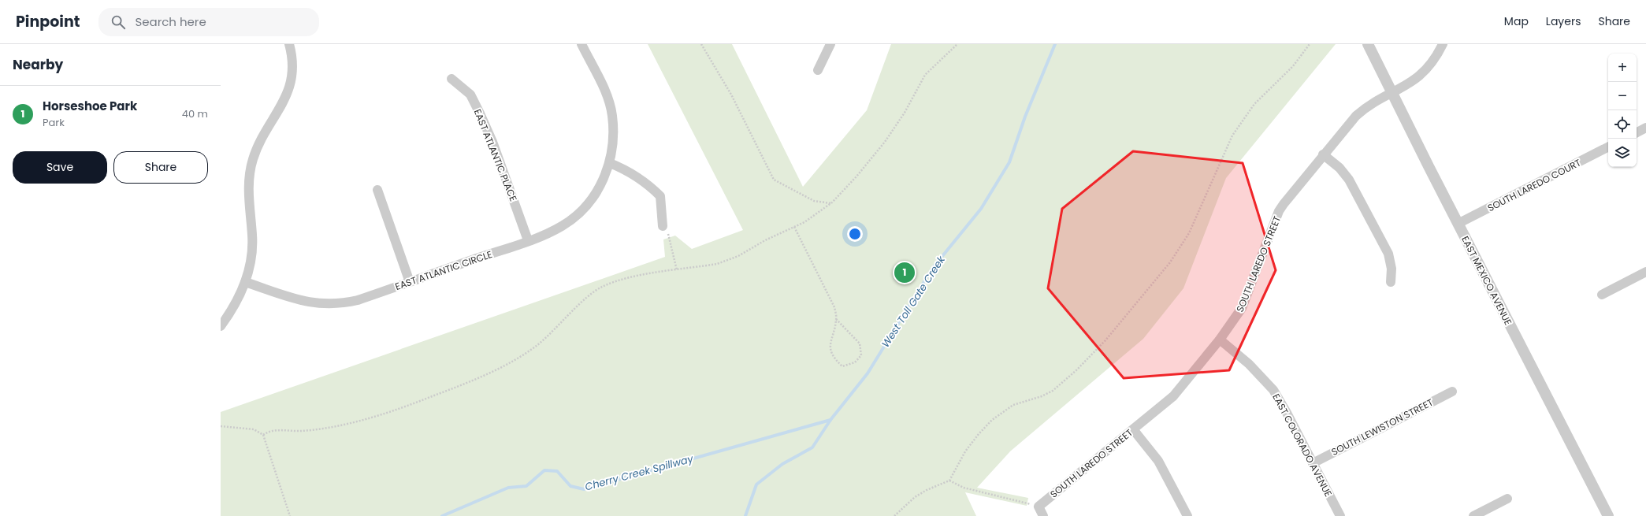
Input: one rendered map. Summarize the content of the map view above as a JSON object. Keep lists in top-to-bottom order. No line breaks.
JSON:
{"streets":{"street":["EAST ATLANTIC PLACE","SOUTH LAREDO COURT","SOUTH LAREDO STREET","EAST ATLANTIC CIRCLE","EAST MEXICO AVENUE","SOUTH LEWISTON STREET","EAST COLORADO AVENUE"]},"crossings":[["EAST ATLANTIC PLACE","EAST ATLANTIC CIRCLE"],["SOUTH LAREDO COURT","EAST MEXICO AVENUE"],["SOUTH LAREDO STREET","EAST MEXICO AVENUE"],["SOUTH LAREDO STREET","EAST COLORADO AVENUE"],["SOUTH LEWISTON STREET","EAST COLORADO AVENUE"]],"water":["West Toll Gate Creek","Cherry Creek Spillway"],"page":{"header":"Pinpoint","search":"Search here","nav":["Map","Layers","Share"],"heading":"Nearby","map_buttons":["+","−"],"list":[{"mark":"1","name":"Horseshoe Park","note":"Park","value":"40 m"}],"buttons":["Save","Share"],"pins":"1"}}
